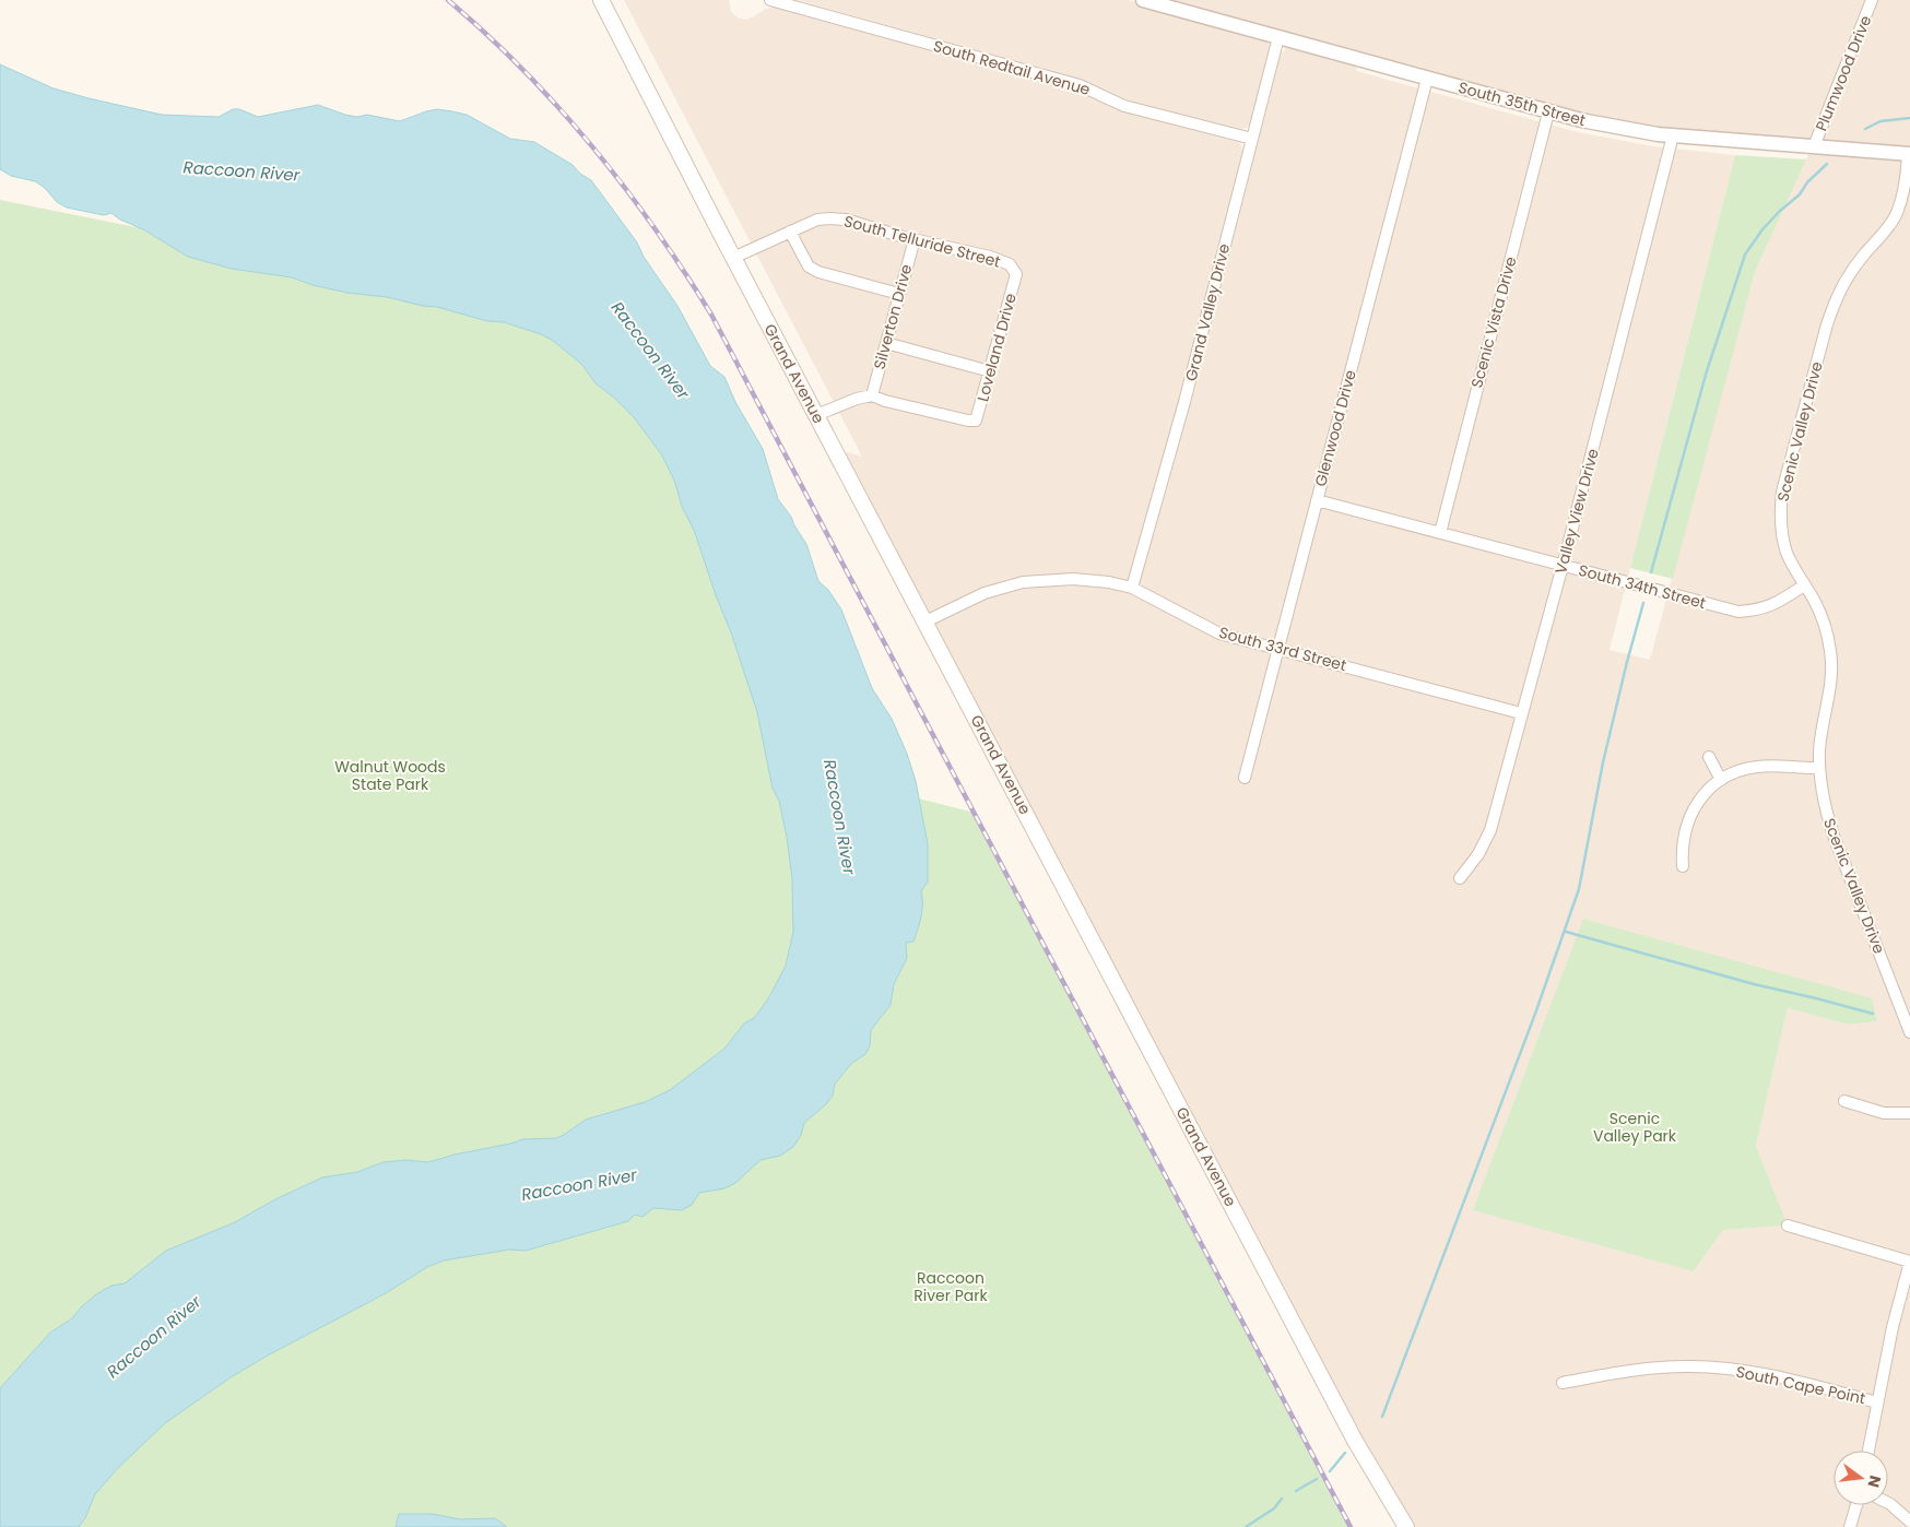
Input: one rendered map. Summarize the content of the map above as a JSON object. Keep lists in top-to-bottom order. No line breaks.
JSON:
{"streets":{"main road":["Grand Avenue"],"street":["South Redtail Avenue","Plumwood Drive","South 35th Street","South Telluride Street","Grand Valley Drive","Silverton Drive","Scenic Vista Drive","Loveland Drive","Glenwood Drive","Scenic Valley Drive","Valley View Drive","South 34th Street","South 33rd Street","South Cape Point"]},"crossings":[["South Redtail Avenue","Grand Valley Drive"],["Plumwood Drive","South 35th Street"],["South 35th Street","Grand Valley Drive"],["South 35th Street","Scenic Vista Drive"],["South 35th Street","Glenwood Drive"],["South 35th Street","Scenic Valley Drive"],["South 35th Street","Valley View Drive"],["South Telluride Street","Silverton Drive"],["South Telluride Street","Loveland Drive"],["South Telluride Street","Grand Avenue"],["Grand Valley Drive","South 33rd Street"],["Silverton Drive","Loveland Drive"],["Scenic Vista Drive","South 34th Street"],["Grand Avenue","South 33rd Street"],["Glenwood Drive","South 34th Street"],["Glenwood Drive","South 33rd Street"],["Scenic Valley Drive","South 34th Street"],["Valley View Drive","South 34th Street"],["Valley View Drive","South 33rd Street"]],"water":["Raccoon River"],"parks":["Walnut Woods State Park","Scenic Valley Park","Raccoon River Park"],"north":"right"}
